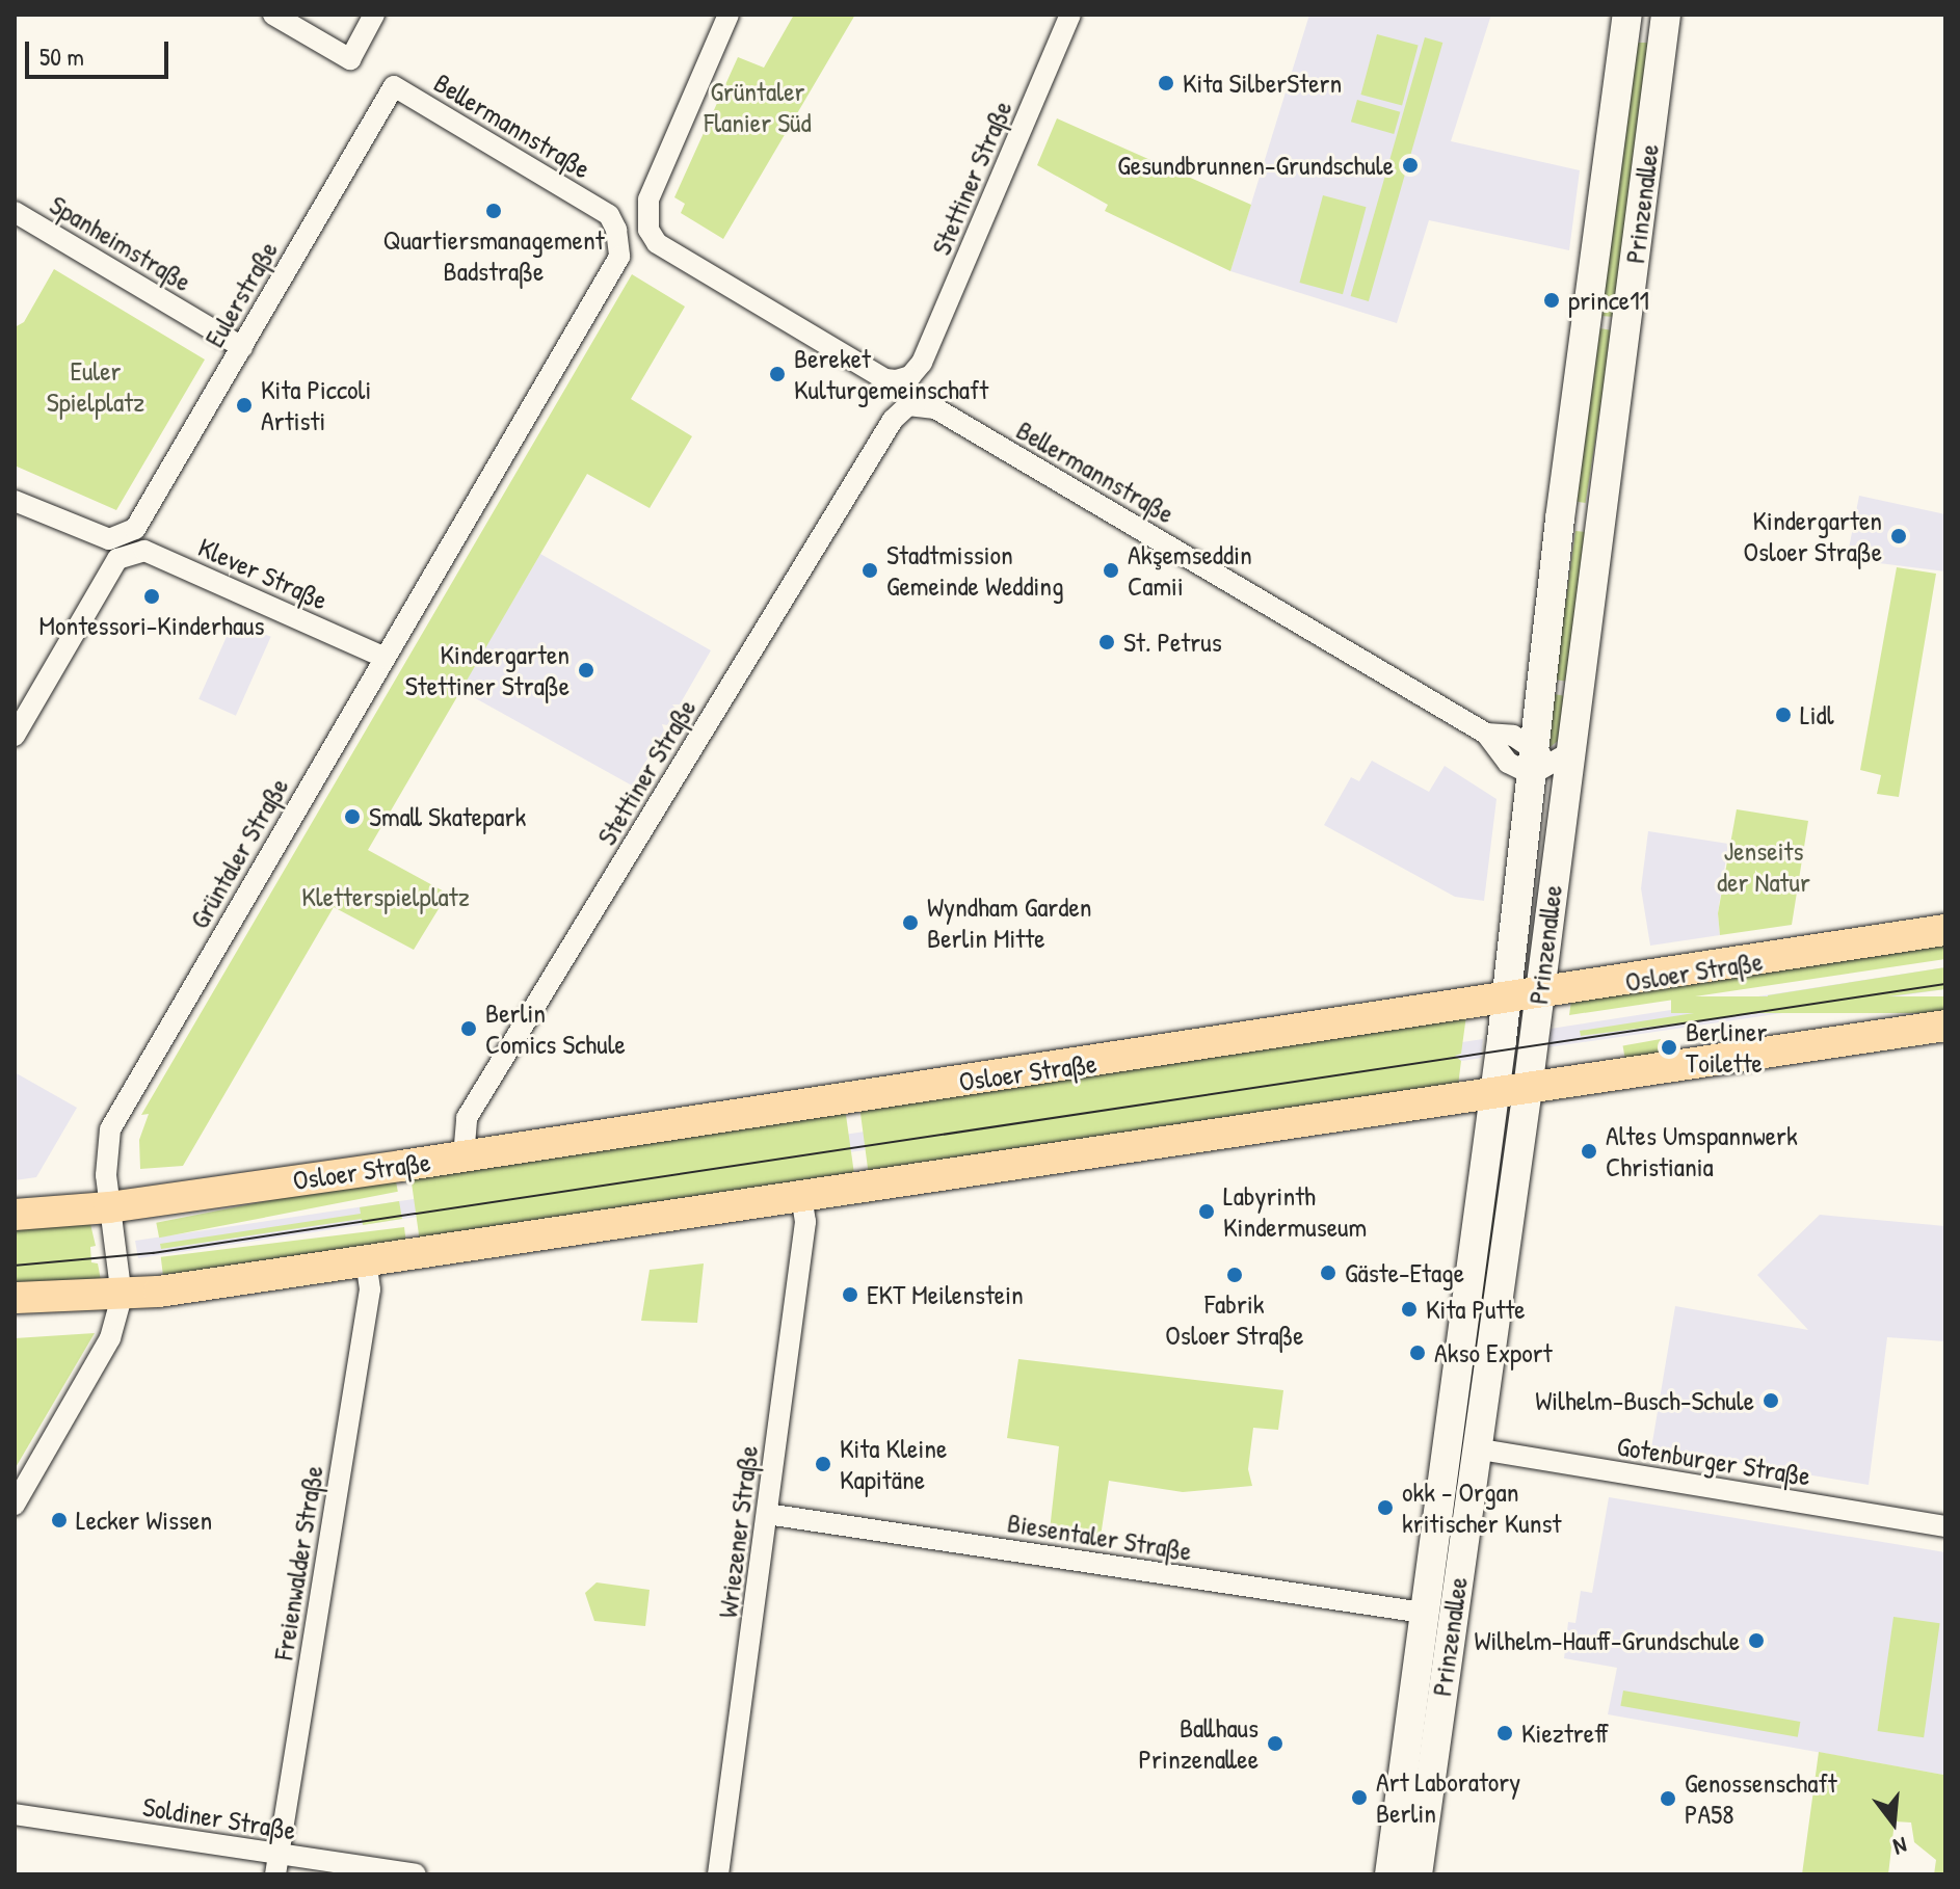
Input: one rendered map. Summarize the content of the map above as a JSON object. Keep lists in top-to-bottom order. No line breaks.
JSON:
{"streets":{"main road":["Prinzenallee","Osloer Straße"],"street":["Bellermannstraße","Stettiner Straße","Spanheimstraße","Eulerstraße","Klever Straße","Grüntaler Straße","Gotenburger Straße","Wriezener Straße","Biesentaler Straße","Freienwalder Straße","Soldiner Straße"]},"crossings":[["Bellermannstraße","Stettiner Straße"],["Bellermannstraße","Prinzenallee"],["Bellermannstraße","Eulerstraße"],["Bellermannstraße","Grüntaler Straße"],["Stettiner Straße","Osloer Straße"],["Prinzenallee","Osloer Straße"],["Prinzenallee","Gotenburger Straße"],["Prinzenallee","Biesentaler Straße"],["Spanheimstraße","Eulerstraße"],["Klever Straße","Grüntaler Straße"],["Grüntaler Straße","Osloer Straße"],["Wriezener Straße","Biesentaler Straße"],["Freienwalder Straße","Soldiner Straße"]],"parks":["Grüntaler Flanier Süd","Euler Spielplatz","Jenseits der Natur","Kletterspielplatz"],"places":["Kita SilberStern","Gesundbrunnen-Grundschule","Quartiersmanagement Badstraße","prince11","Bereket Kulturgemeinschaft","Kita Piccoli Artisti","Kindergarten Osloer Straße","Stadtmission Gemeinde Wedding","Akşemseddin Camii","Montessori-Kinderhaus","St. Petrus","Kindergarten Stettiner Straße","Lidl","Small Skatepark","Wyndham Garden Berlin Mitte","Berlin Comics Schule","Berliner Toilette","Altes Umspannwerk Christiania","Labyrinth Kindermuseum","Gäste-Etage","Fabrik Osloer Straße","EKT Meilenstein","Kita Putte","Akso Export","Wilhelm-Busch-Schule","Kita Kleine Kapitäne","okk - Organ kritischer Kunst","Lecker Wissen","Wilhelm-Hauff-Grundschule","Kieztreff","Ballhaus Prinzenallee","Art Laboratory Berlin","Genossenschaft PA58"],"scale_bar":"50 m","north":"bottom"}
